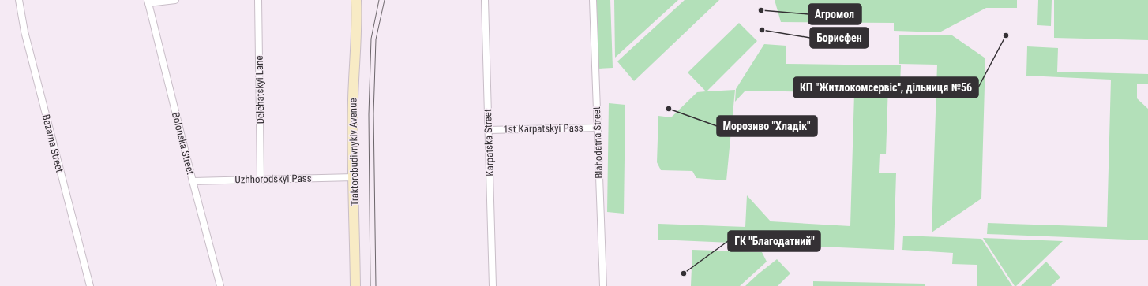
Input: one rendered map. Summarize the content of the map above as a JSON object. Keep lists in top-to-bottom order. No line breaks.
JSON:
{"streets":{"main road":["Traktorobudivnykiv Avenue"],"street":["Delehatskyi Lane","1st Karpatskyi Pass","Karpatska Street","Blahodatna Street","Bazarna Street","Bolonska Street","Uzhhorodskyi Pass"]},"crossings":[["Delehatskyi Lane","Uzhhorodskyi Pass"],["1st Karpatskyi Pass","Karpatska Street"],["1st Karpatskyi Pass","Blahodatna Street"],["Bolonska Street","Uzhhorodskyi Pass"],["Traktorobudivnykiv Avenue","Uzhhorodskyi Pass"]],"places":["Агромол","Борисфен","КП \"Житлокомсервіс\", дільниця №56","Морозиво \"Хладік\"","ГК \"Благодатний\""]}
